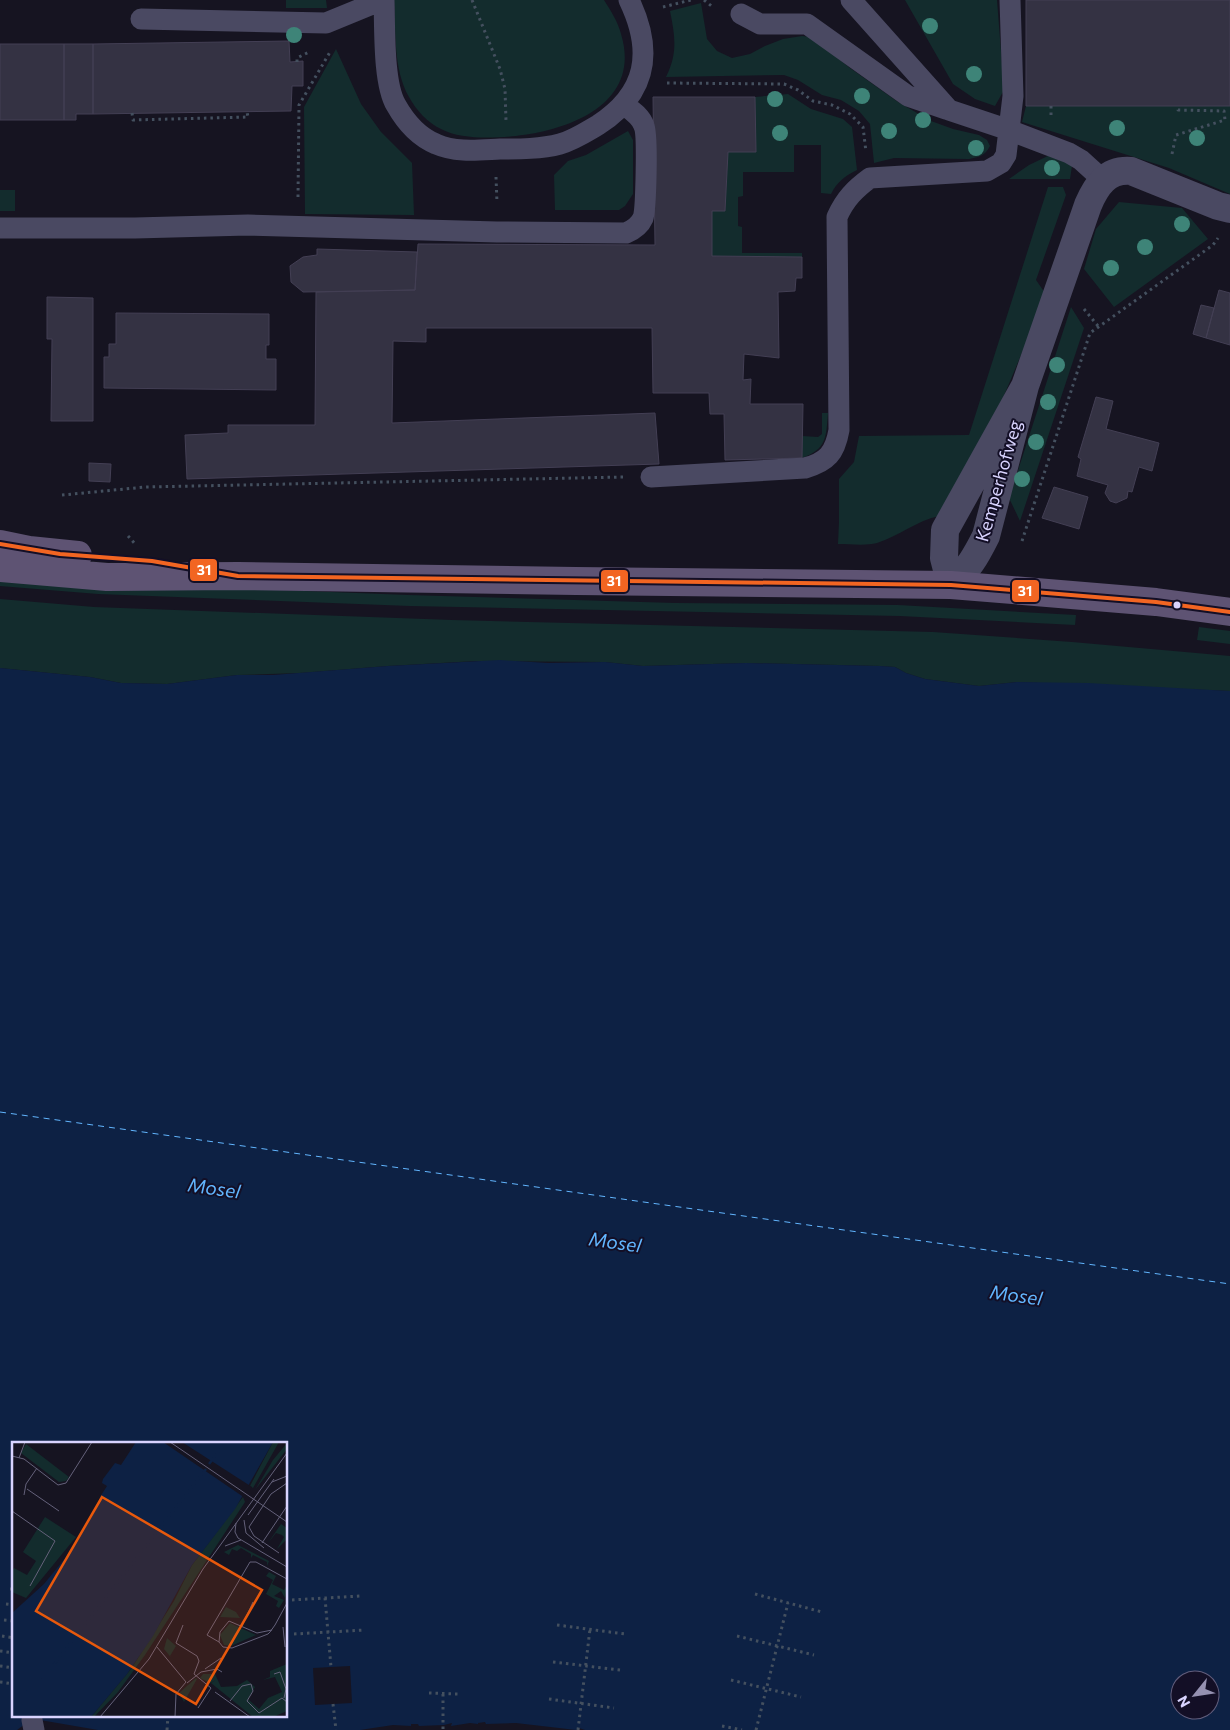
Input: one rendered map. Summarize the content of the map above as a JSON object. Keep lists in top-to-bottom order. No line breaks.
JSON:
{"streets":{"street":["Kemperhofweg"]},"water":["Mosel"],"lines":["transit line 31"],"north":"bottom left"}
